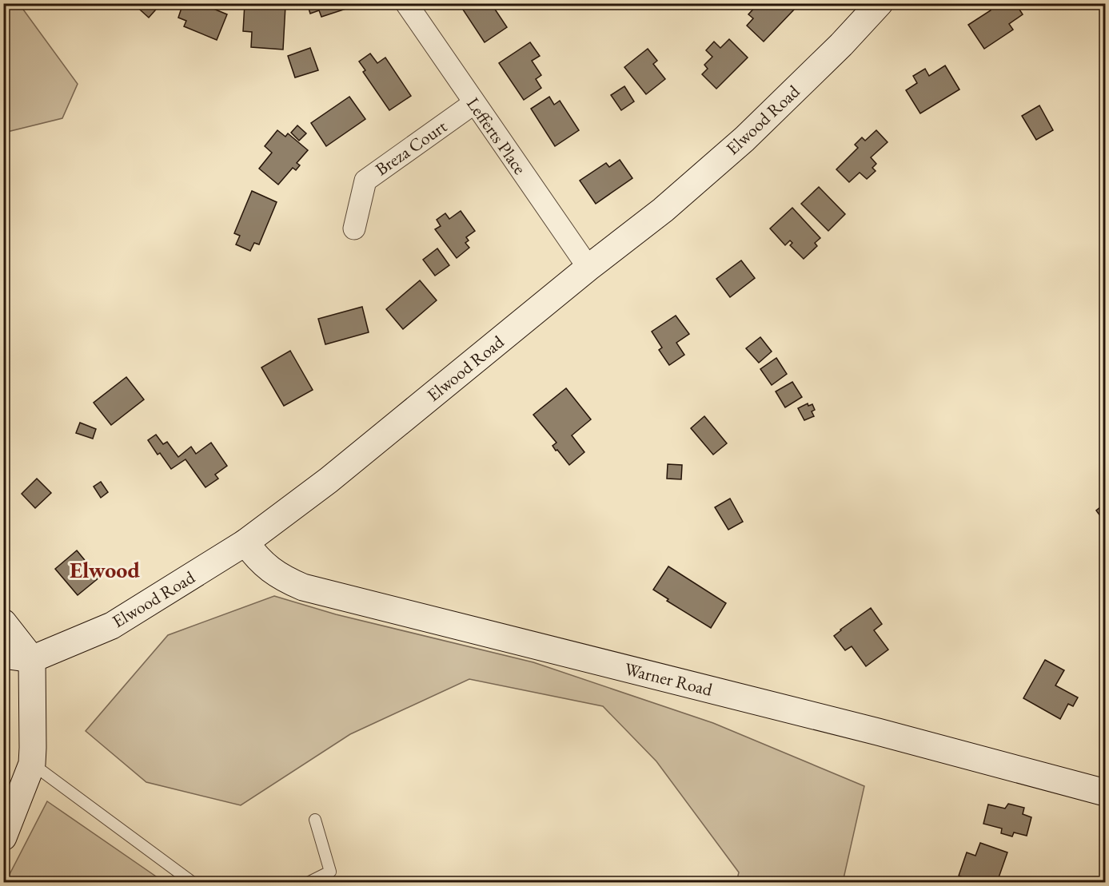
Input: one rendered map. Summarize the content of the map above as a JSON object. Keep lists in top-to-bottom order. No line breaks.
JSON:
{"streets":{"main road":["Elwood Road","Warner Road"],"street":["Lefferts Place","Breza Court"]},"crossings":[["Elwood Road","Lefferts Place"],["Elwood Road","Warner Road"],["Lefferts Place","Breza Court"]],"districts":["Elwood"]}
